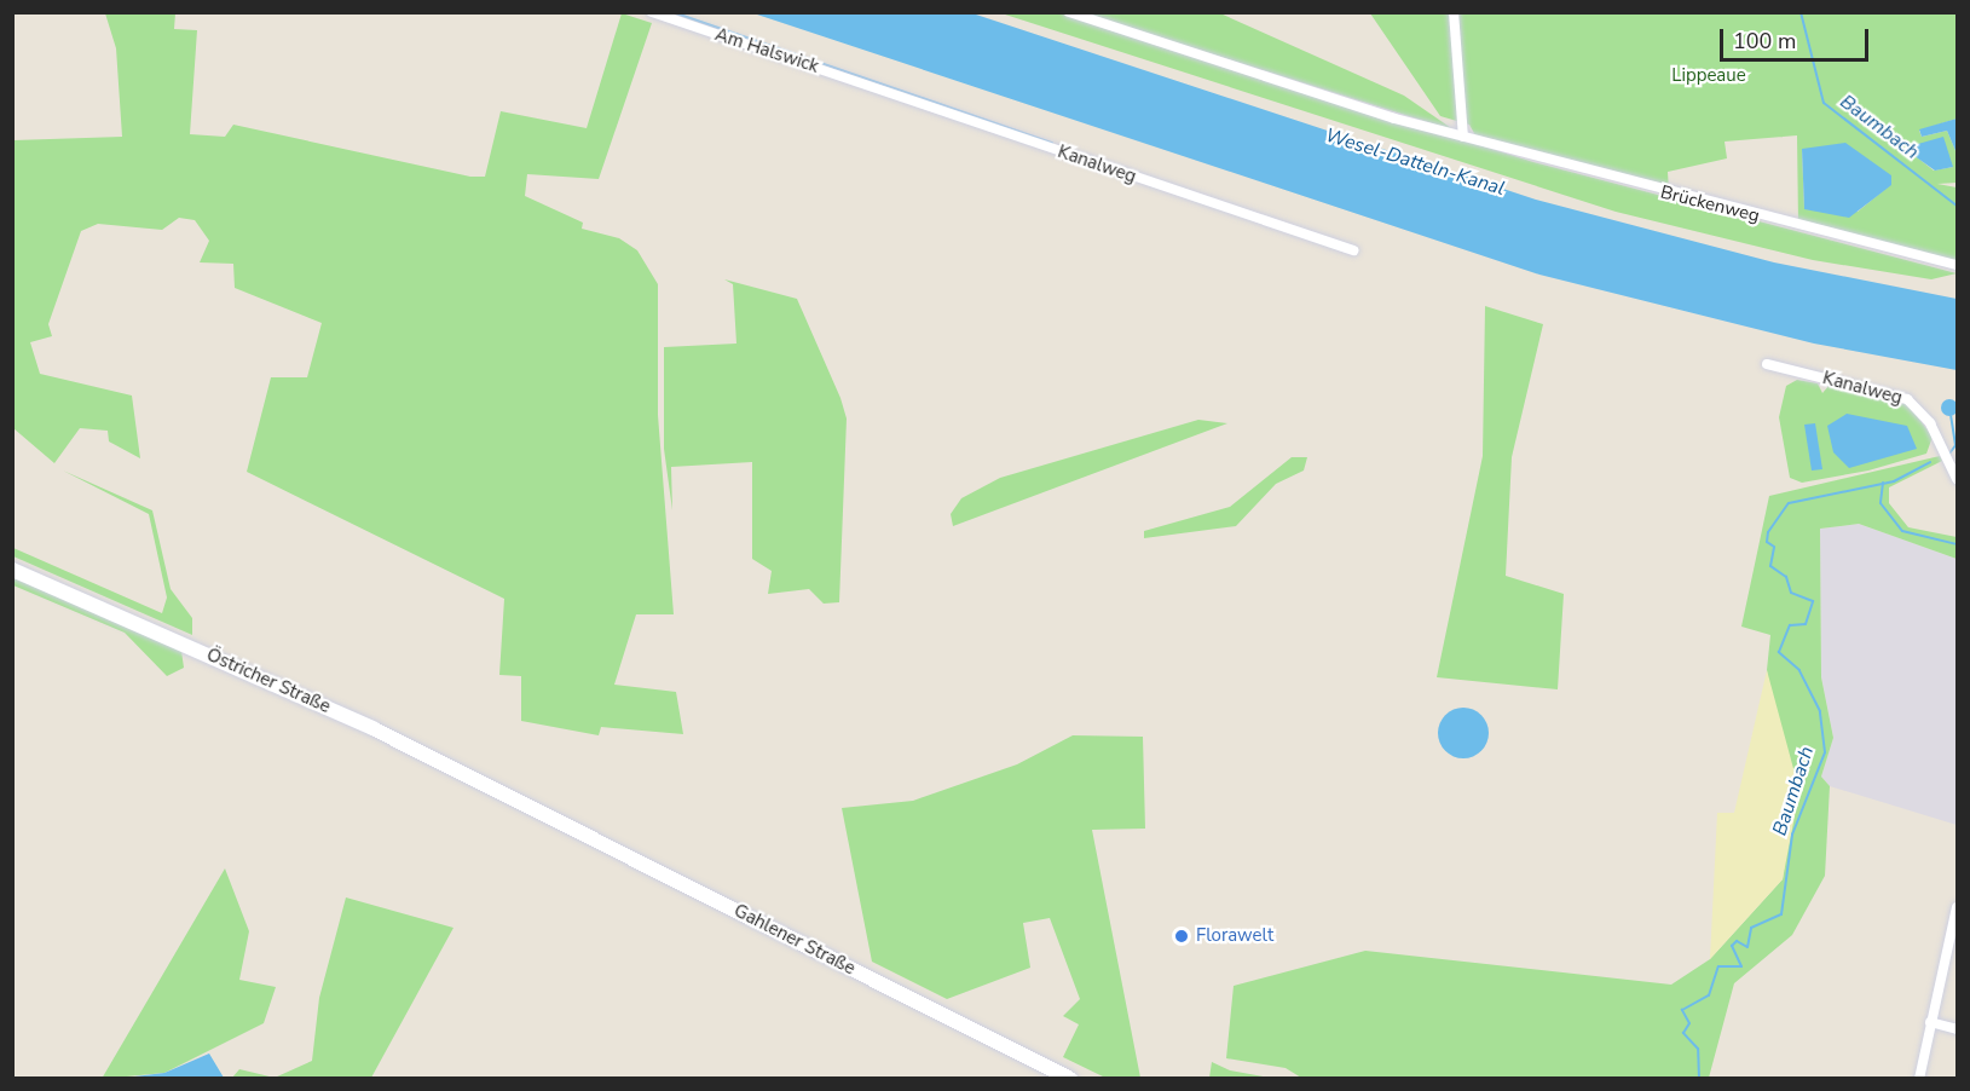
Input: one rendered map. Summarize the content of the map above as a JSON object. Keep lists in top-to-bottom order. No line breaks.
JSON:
{"streets":{"main road":["Östricher Straße","Gahlener Straße"],"street":["Am Halswick","Kanalweg","Brückenweg"]},"crossings":[["Am Halswick","Kanalweg"],["Östricher Straße","Gahlener Straße"]],"water":["Baumbach","Wesel-Datteln-Kanal"],"parks":["Lippeaue"],"places":["Florawelt"],"scale_bar":"100 m"}
